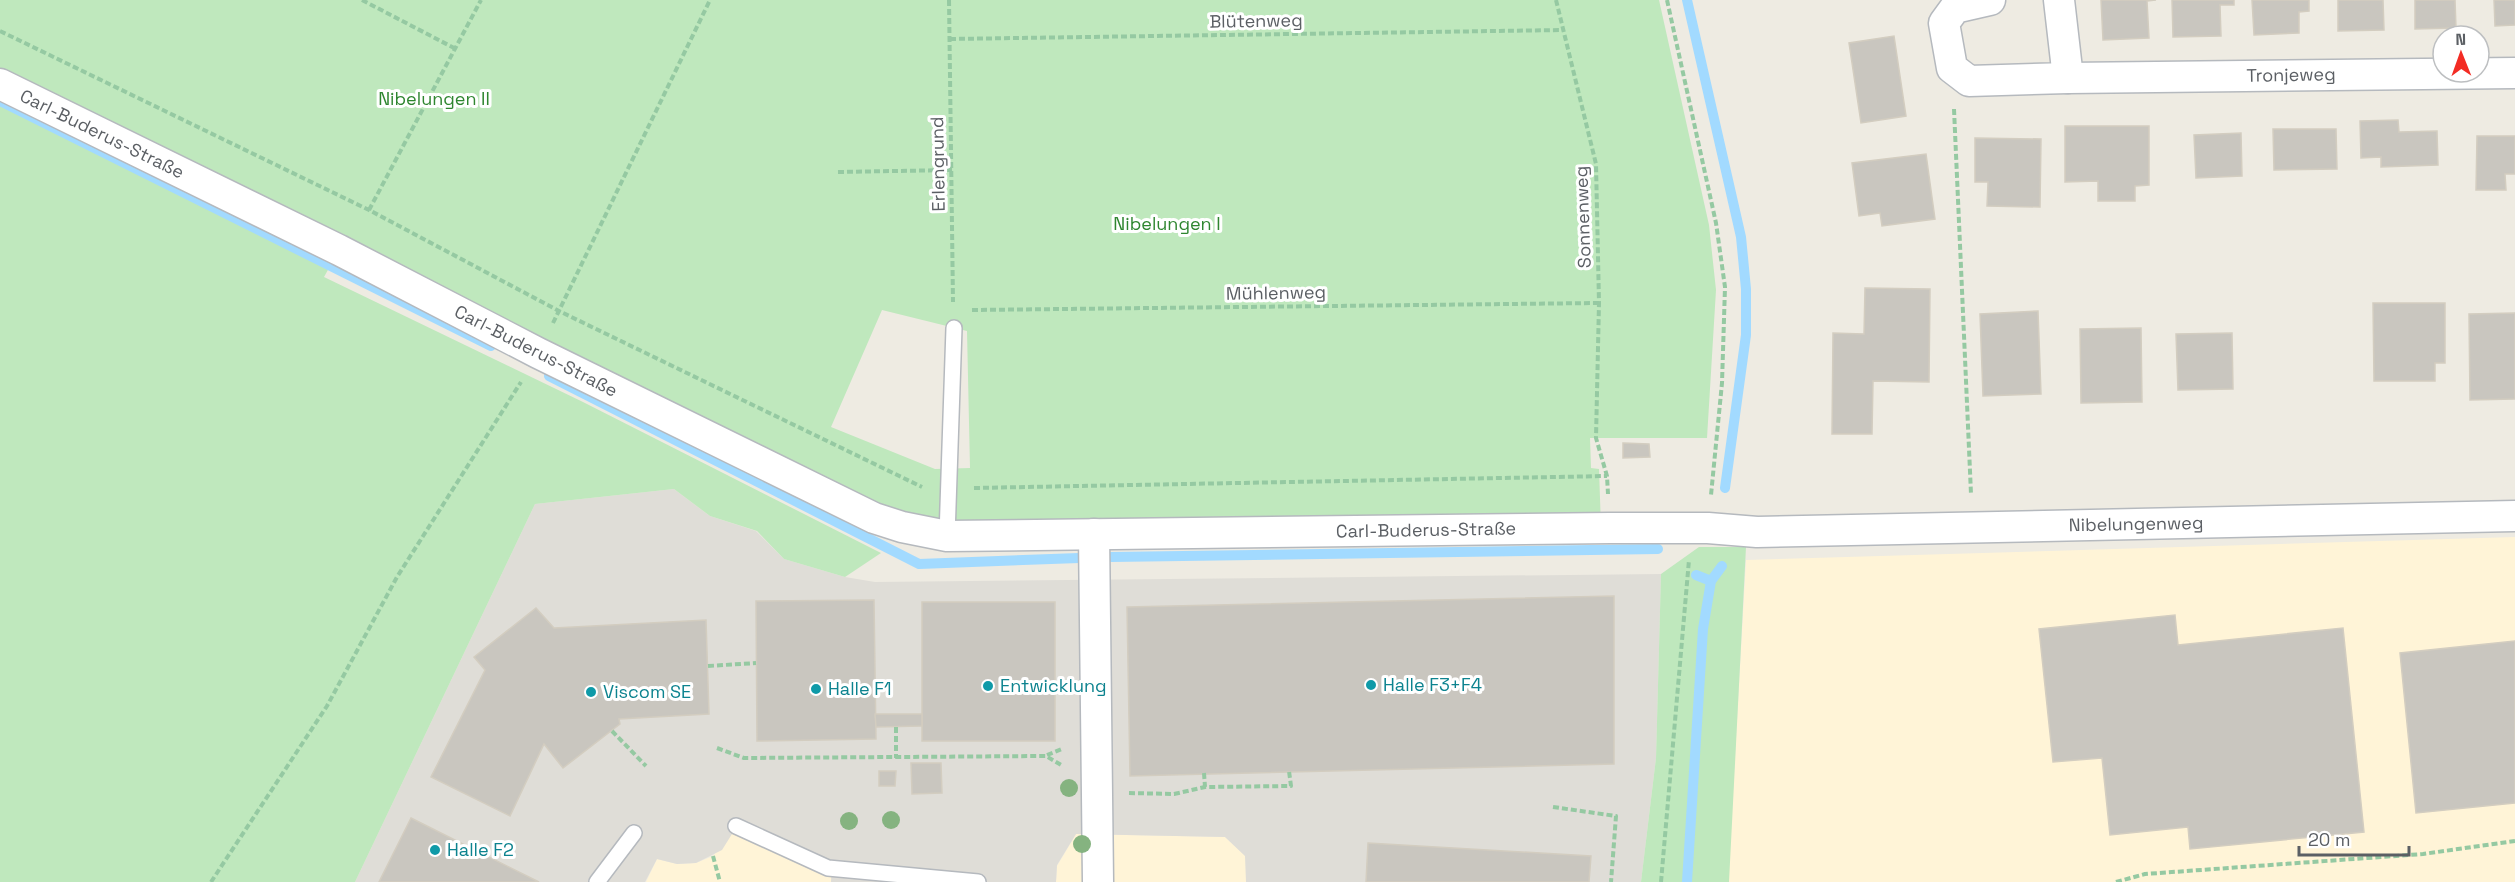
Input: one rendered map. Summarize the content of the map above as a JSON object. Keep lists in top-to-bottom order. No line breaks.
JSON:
{"streets":{"street":["Tronjeweg","Carl-Buderus-Straße","Nibelungenweg"],"path":["Blütenweg","Erlengrund","Sonnenweg","Mühlenweg"]},"crossings":[["Blütenweg","Erlengrund"],["Blütenweg","Sonnenweg"],["Carl-Buderus-Straße","Nibelungenweg"],["Erlengrund","Mühlenweg"],["Sonnenweg","Mühlenweg"]],"parks":["Nibelungen II","Nibelungen I"],"places":["Halle F3+F4","Entwicklung","Halle F1","Viscom SE","Halle F2"],"scale_bar":"20 m","north":"top"}
